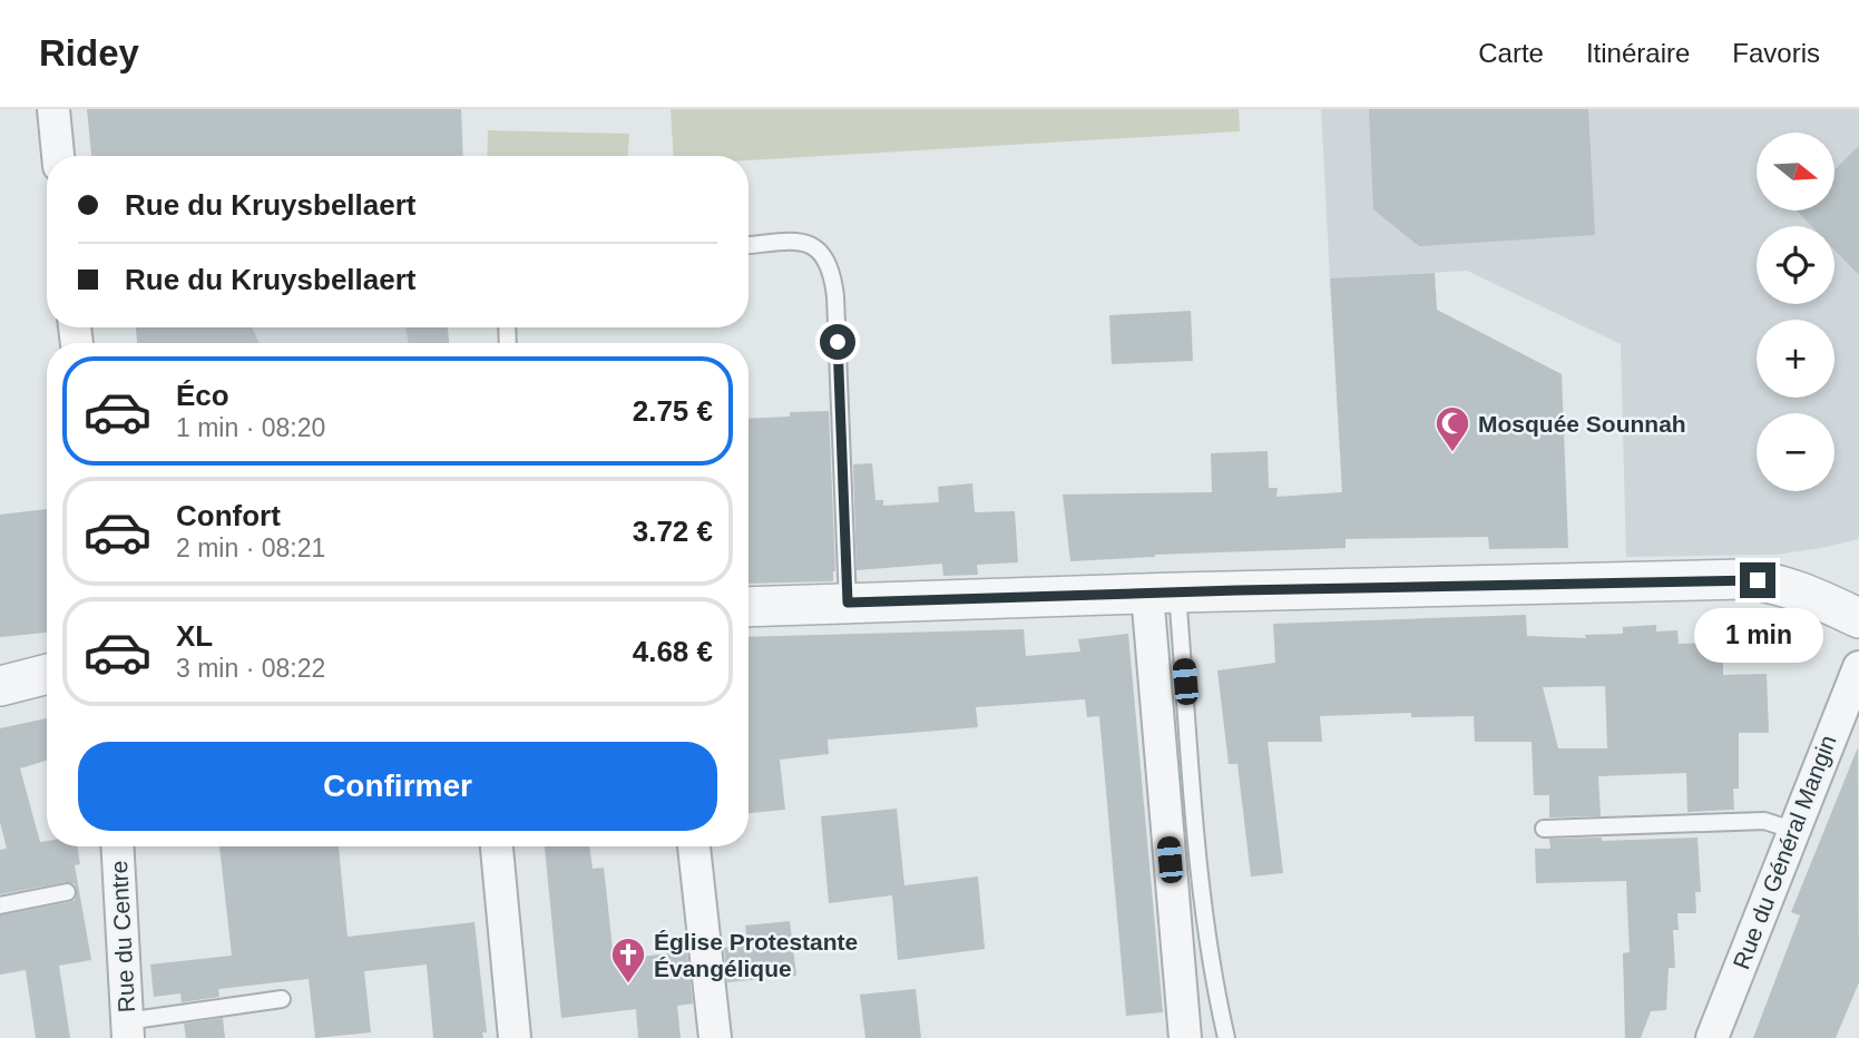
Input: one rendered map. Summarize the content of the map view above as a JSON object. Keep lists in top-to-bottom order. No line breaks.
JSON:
{"streets":{"street":["Rue du Général Mangin","Rue du Centre"]},"places":{"mosque":["Mosquée Sounnah"],"church":["Église Protestante Évangélique"]},"north":"right","page":{"header":"Ridey","nav":["Carte","Itinéraire","Favoris"],"map_buttons":["+","−"],"banner":["Rue du Kruysbellaert","Rue du Kruysbellaert"],"list":[{"name":"Éco","note":"1 min · 08:20","value":"2.75 €"},{"name":"Confort","note":"2 min · 08:21","value":"3.72 €"},{"name":"XL","note":"3 min · 08:22","value":"4.68 €"}],"bubble":"1 min","buttons":"Confirmer"}}
